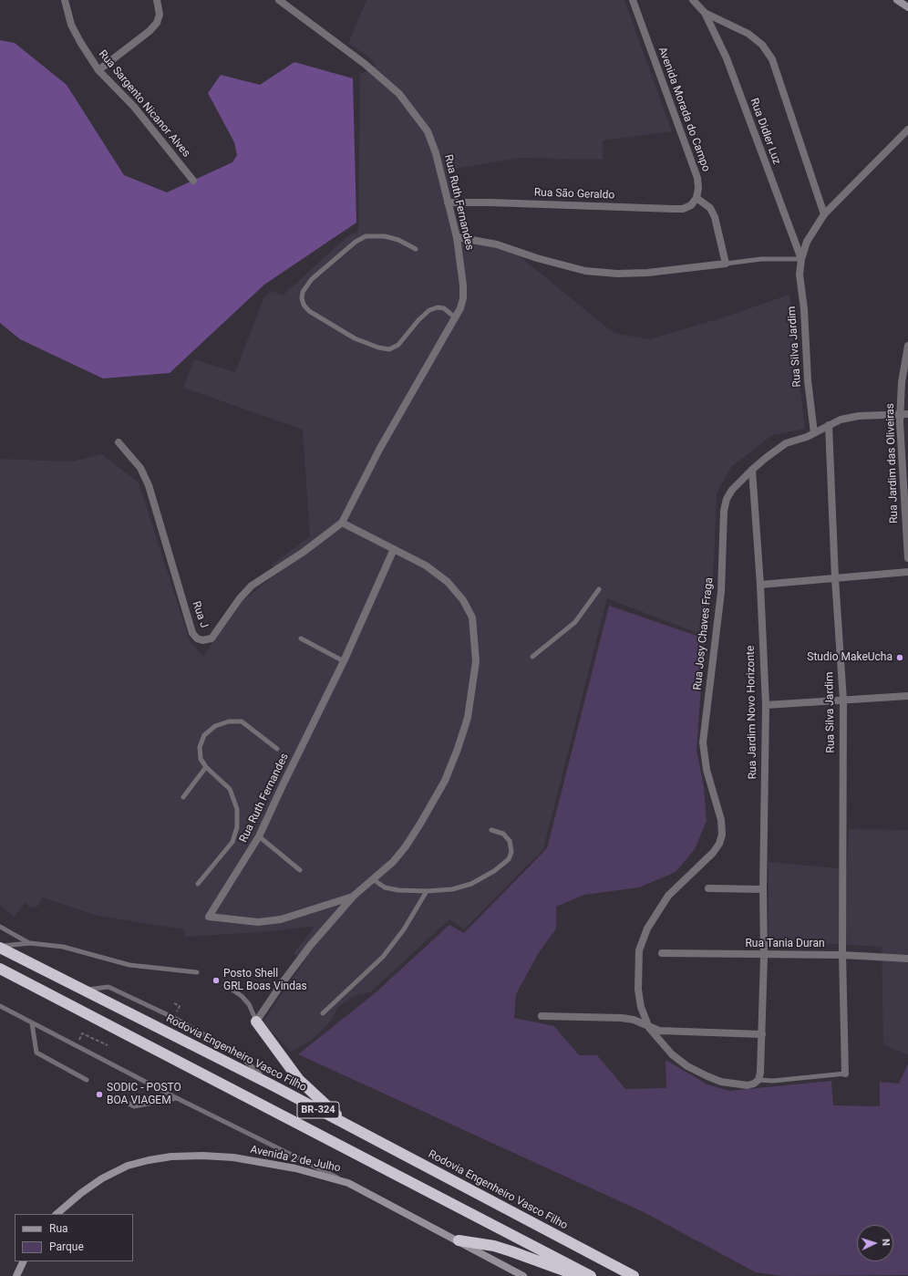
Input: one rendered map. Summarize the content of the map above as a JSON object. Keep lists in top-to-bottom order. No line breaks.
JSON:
{"streets":{"highway":["Rodovia Engenheiro Vasco Filho","BR-324"],"main road":["Avenida 2 de Julho"],"street":["Rua Sargento Nicanor Alves","Avenida Morada do Campo","Rua Didler Luz","Rua São Geraldo","Rua Ruth Fernandes","Rua Silva Jardim","Rua Jardim das Oliveiras","Rua J","Rua Josy Chaves Fraga","Rua Jardim Novo Horizonte","Rua Tania Duran"]},"crossings":[["Avenida Morada do Campo","Rua São Geraldo"],["Rua Didler Luz","Rua Silva Jardim"],["Rua São Geraldo","Rua Ruth Fernandes"],["Rua Ruth Fernandes","Rua J"],["Rua Silva Jardim","Rua Josy Chaves Fraga"],["Rua Silva Jardim","Rua Tania Duran"],["Rua Jardim das Oliveiras","Rua Josy Chaves Fraga"],["Rua Josy Chaves Fraga","Rua Jardim Novo Horizonte"],["Rua Jardim Novo Horizonte","Rua Tania Duran"]],"places":["Studio MakeUcha","Posto Shell GRL Boas Vindas","SODIC - POSTO BOA VIAGEM"],"legend":["Rua","Parque"],"north":"right"}
